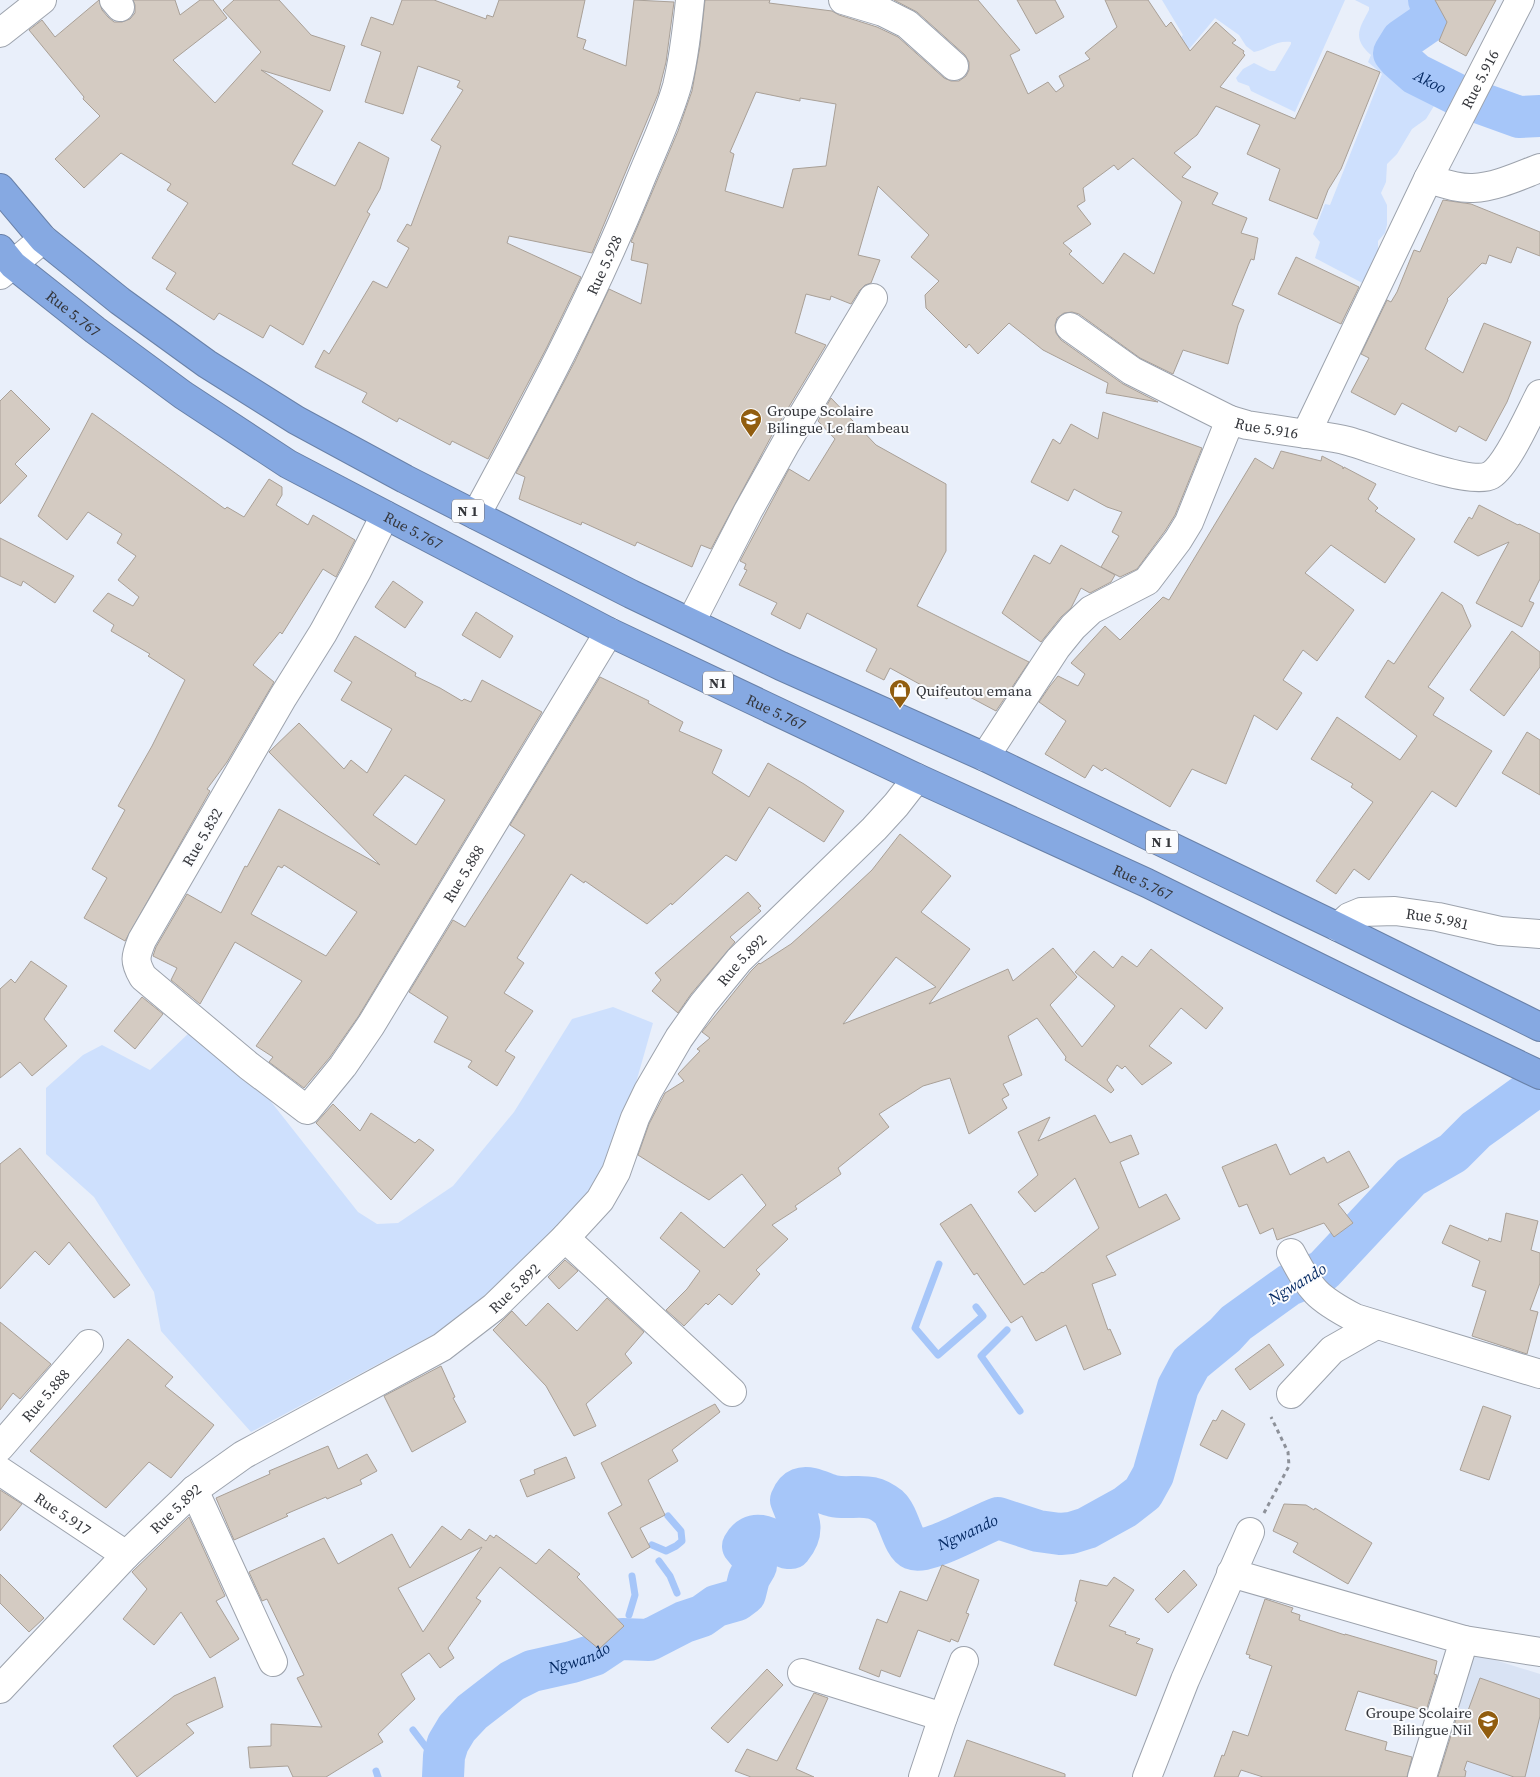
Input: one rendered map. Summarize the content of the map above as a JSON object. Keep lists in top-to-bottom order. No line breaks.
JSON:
{"streets":{"highway":["Rue 5.767","N 1","N1"],"street":["Rue 5.916","Rue 5.928","Rue 5.832","Rue 5.888","Rue 5.981","Rue 5.892","Rue 5.917"]},"crossings":[["Rue 5.916","N 1"],["Rue 5.928","N 1"],["Rue 5.767","Rue 5.832"],["Rue 5.767","Rue 5.888"],["Rue 5.767","Rue 5.892"],["N 1","Rue 5.981"],["Rue 5.832","Rue 5.888"],["Rue 5.892","Rue 5.917"]],"water":["Akoo","Ngwando"],"places":{"school or university":["Groupe Scolaire Bilingue Le flambeau","Groupe Scolaire Bilingue Nil"],"shop":["Quifeutou emana"]}}
